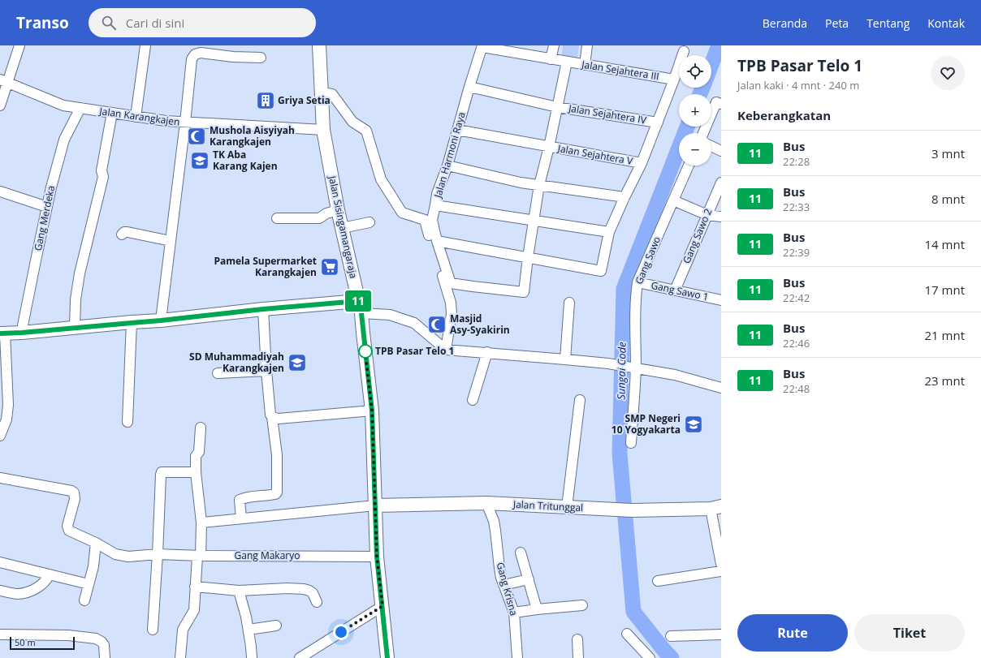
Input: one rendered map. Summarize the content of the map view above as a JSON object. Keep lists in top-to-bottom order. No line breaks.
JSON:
{"streets":{"main road":["Jalan Sisingamangaraja","Jalan Tritunggal"],"street":["Jalan Sejahtera III","Jalan Sejahtera IV","Jalan Karangkajen","Jalan Harmoni Raya","Jalan Sejahtera V","Gang Merdeka","Gang Sawo 2","Gang Sawo","Gang Sawo 1","Gang Makaryo","Gang Krisna"]},"crossings":[["Jalan Sejahtera III","Jalan Harmoni Raya"],["Jalan Sejahtera IV","Jalan Harmoni Raya"],["Jalan Karangkajen","Gang Merdeka"],["Jalan Karangkajen","Jalan Sisingamangaraja"],["Jalan Harmoni Raya","Jalan Sejahtera V"],["Jalan Sisingamangaraja","Jalan Tritunggal"],["Jalan Sisingamangaraja","Gang Makaryo"],["Gang Sawo 2","Gang Sawo 1"],["Gang Sawo","Gang Sawo 1"],["Jalan Tritunggal","Gang Krisna"]],"water":["Sungai Code"],"places":{"building":["Griya Setia"],"mosque":["Mushola Aisyiyah Karangkajen","Masjid Asy-Syakirin"],"school or university":["TK Aba Karang Kajen","SD Muhammadiyah Karangkajen","SMP Negeri 10 Yogyakarta"],"supermarket":["Pamela Supermarket Karangkajen"],"other":["TPB Pasar Telo 1"]},"lines":["bus line 11"],"scale_bar":"50 m","page":{"header":"Transo","search":"Cari di sini","nav":["Beranda","Peta","Tentang","Kontak"],"on_map":"11","heading":[["TPB Pasar Telo 1","Jalan kaki · 4 mnt · 240 m"],"Keberangkatan"],"map_buttons":["+","−"],"list":[{"mark":"11","name":"Bus","note":"22:28","value":"3 mnt"},{"mark":"11","name":"Bus","note":"22:33","value":"8 mnt"},{"mark":"11","name":"Bus","note":"22:39","value":"14 mnt"},{"mark":"11","name":"Bus","note":"22:42","value":"17 mnt"},{"mark":"11","name":"Bus","note":"22:46","value":"21 mnt"},{"mark":"11","name":"Bus","note":"22:48","value":"23 mnt"}],"buttons":["Rute","Tiket"],"scale":"50 m"}}
